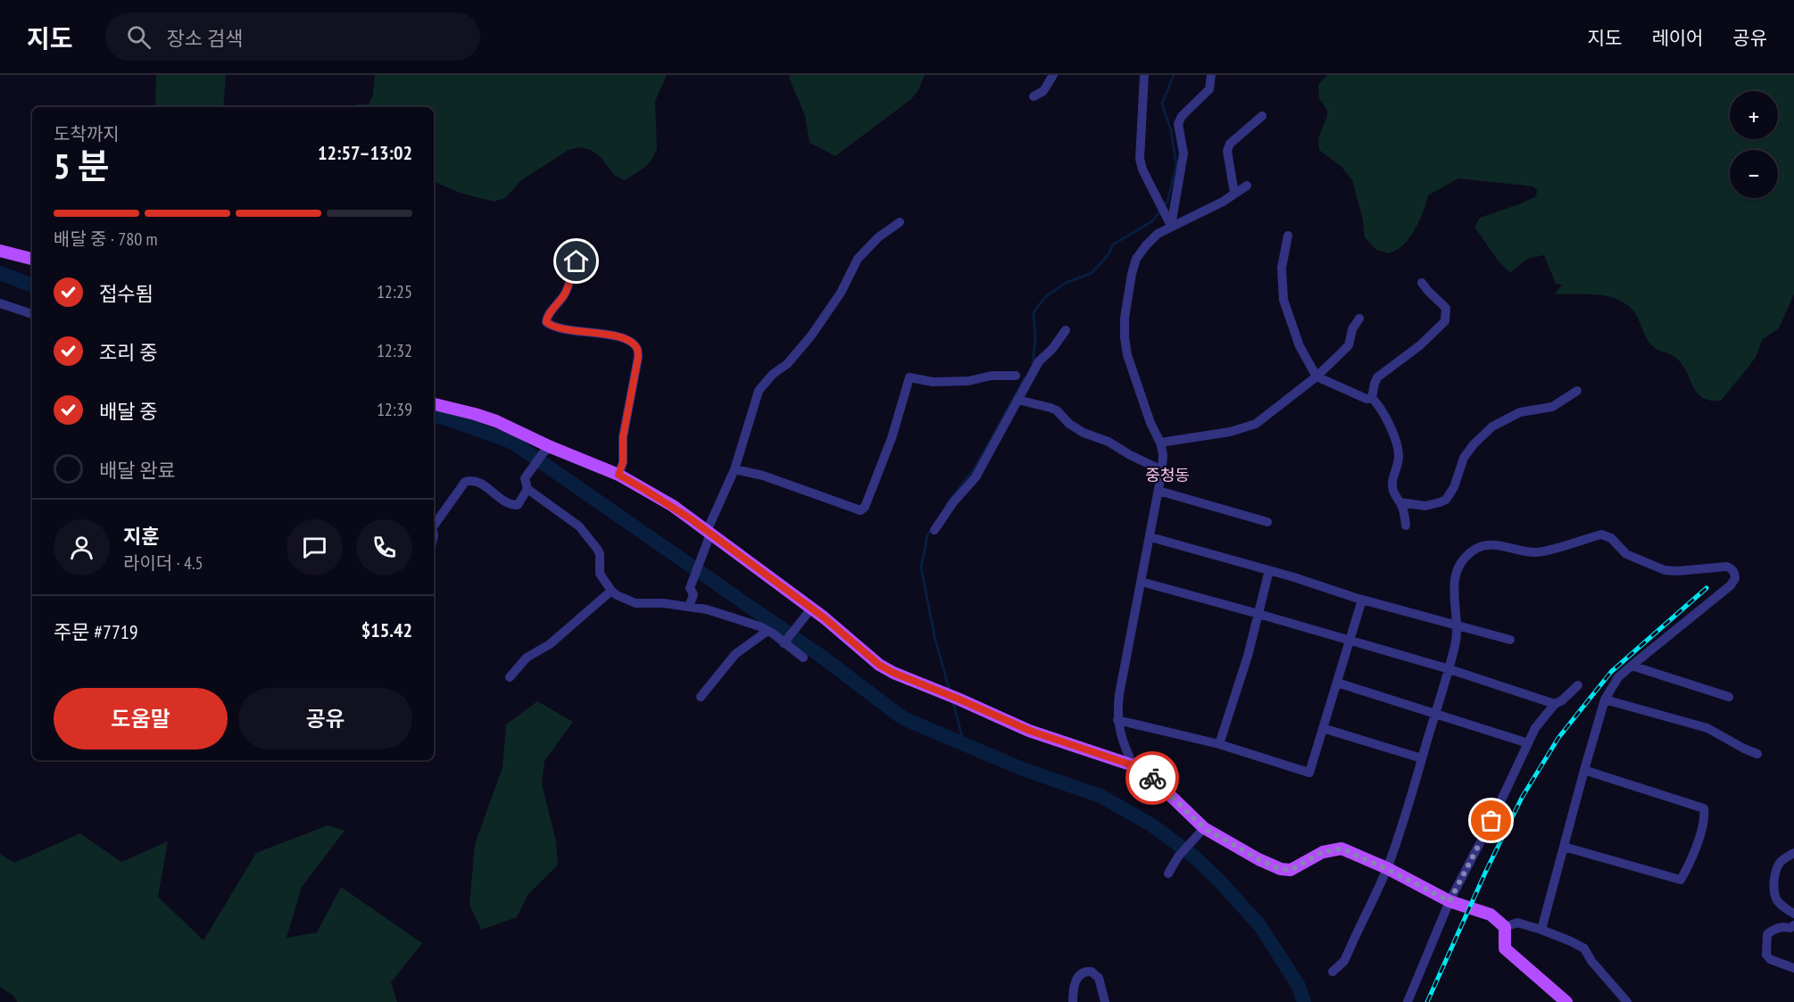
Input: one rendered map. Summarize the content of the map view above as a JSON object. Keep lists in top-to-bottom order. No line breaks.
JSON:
{"districts":["중청동"],"page":{"header":"지도","search":"장소 검색","nav":["지도","레이어","공유"],"map_buttons":["+","−"],"heading":["5 분","도착까지","12:57–13:02"],"panel":["지훈","라이더 · 4.5","주문 #7719","$15.42"],"bar":"배달 중 · 780 m","list":[["접수됨","12:25"],["조리 중","12:32"],["배달 중","12:39"],"배달 완료"],"buttons":["도움말","공유"]}}
